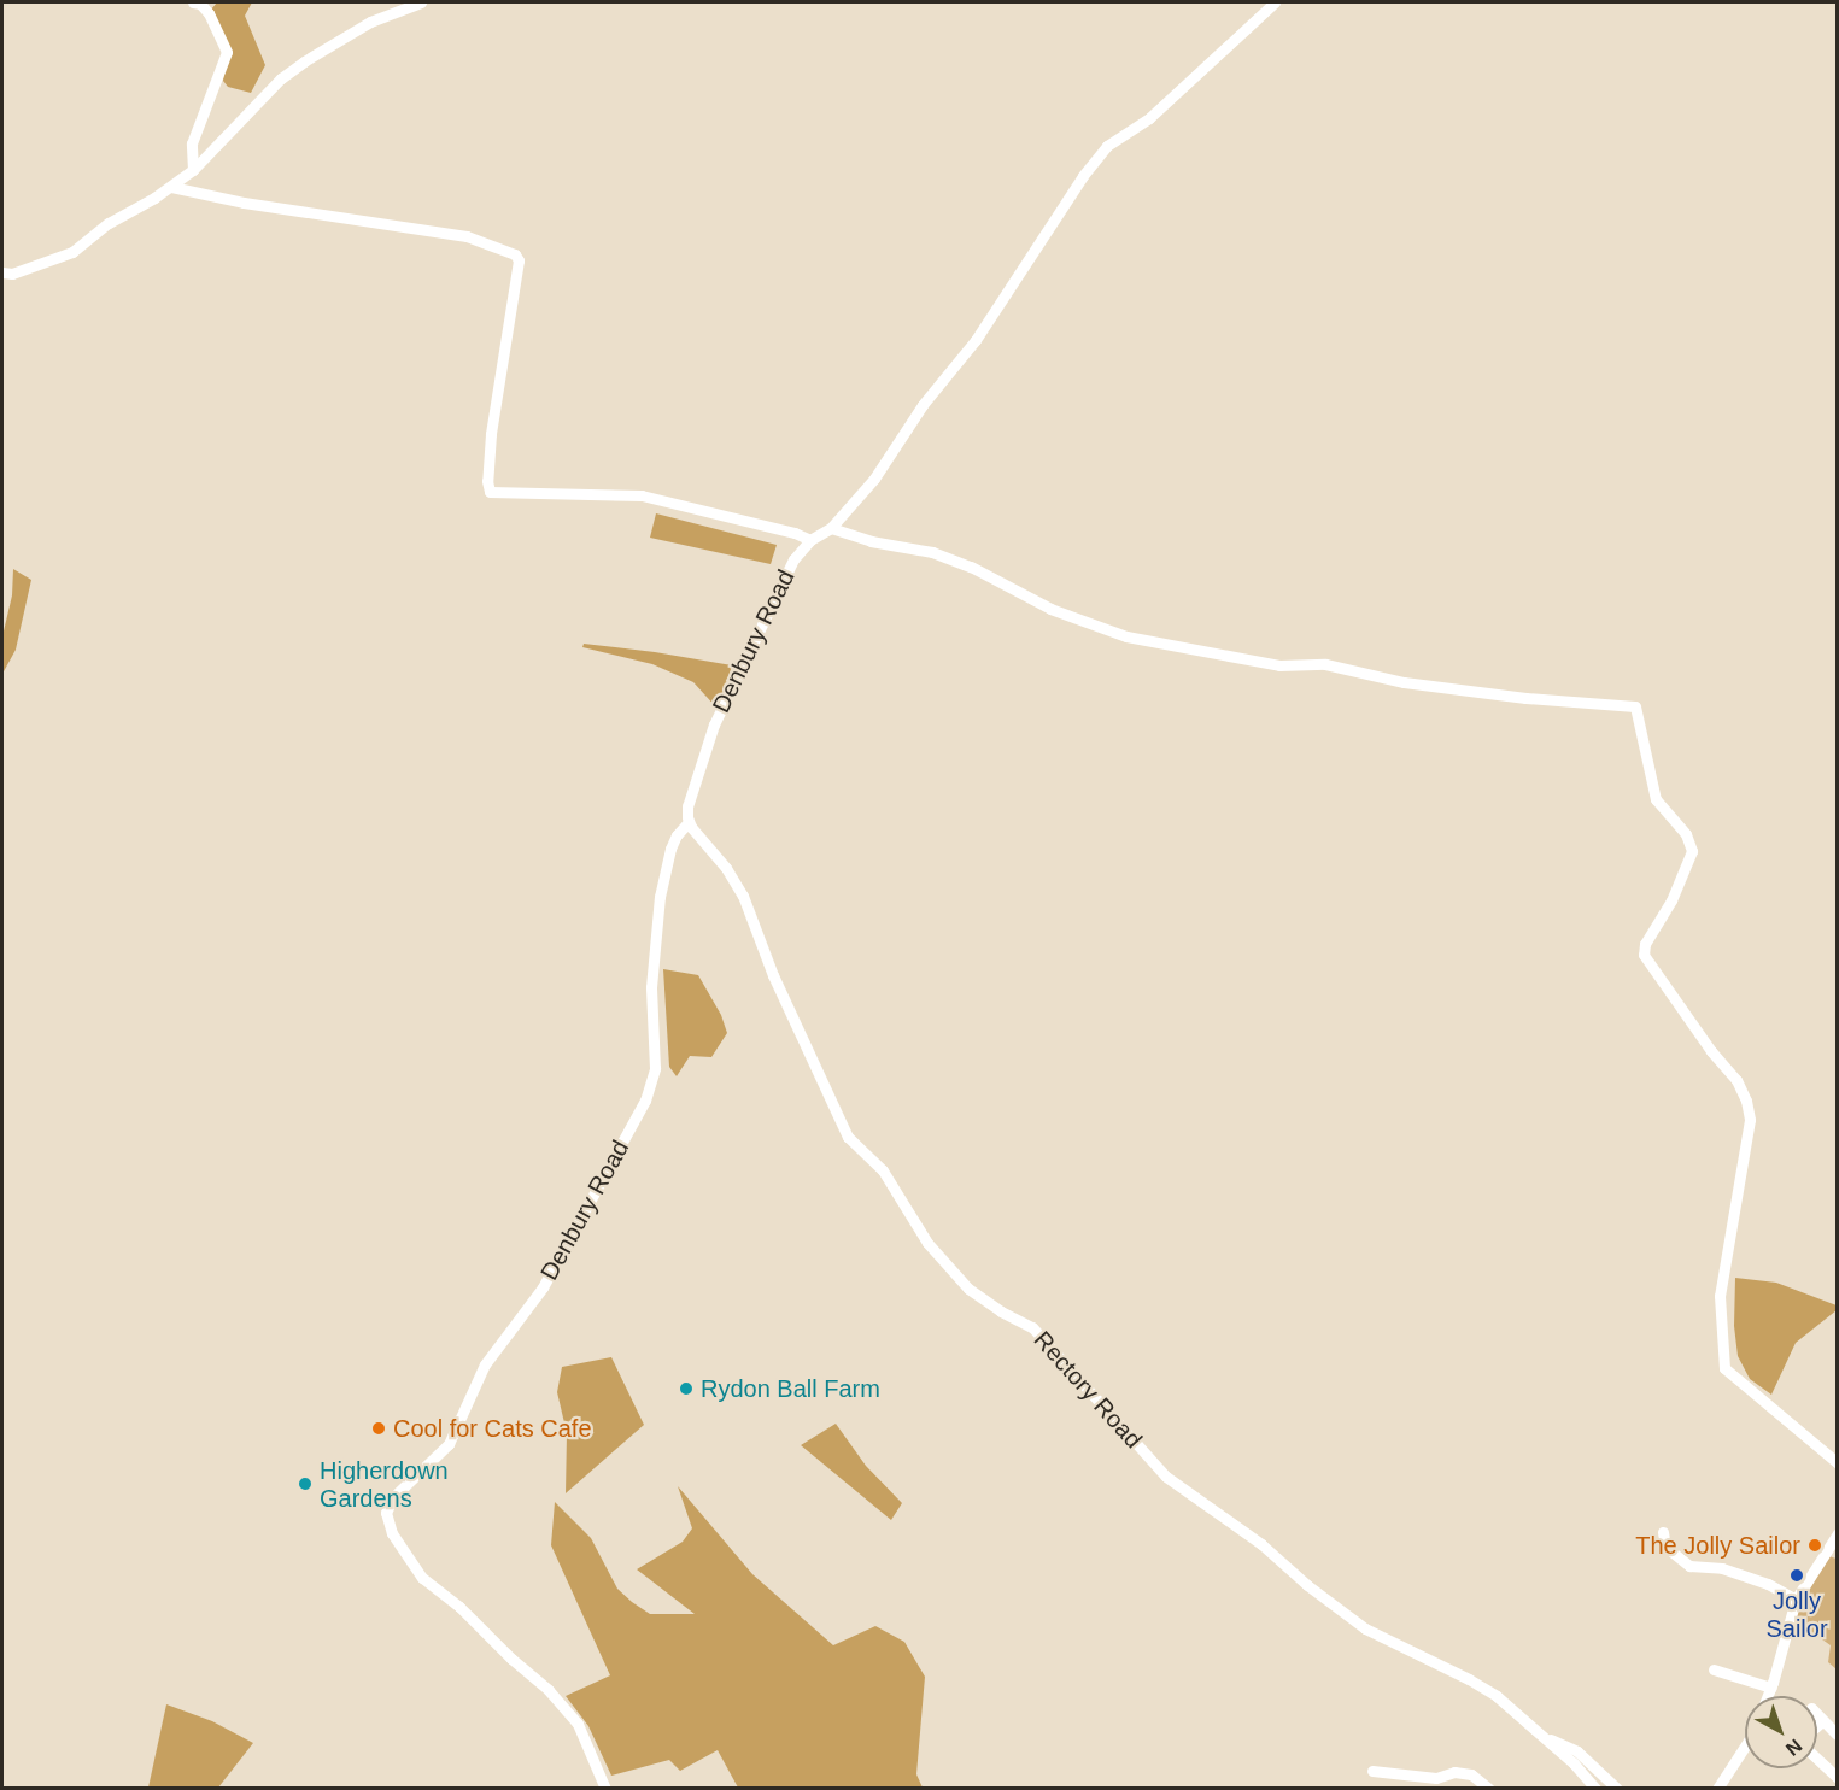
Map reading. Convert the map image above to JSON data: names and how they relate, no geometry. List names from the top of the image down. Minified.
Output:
{"streets":{"street":["Denbury Road","Rectory Road"]},"crossings":[["Denbury Road","Rectory Road"]],"places":["Rydon Ball Farm","Cool for Cats Cafe","Higherdown Gardens","The Jolly Sailor","Jolly Sailor"],"north":"bottom right"}
